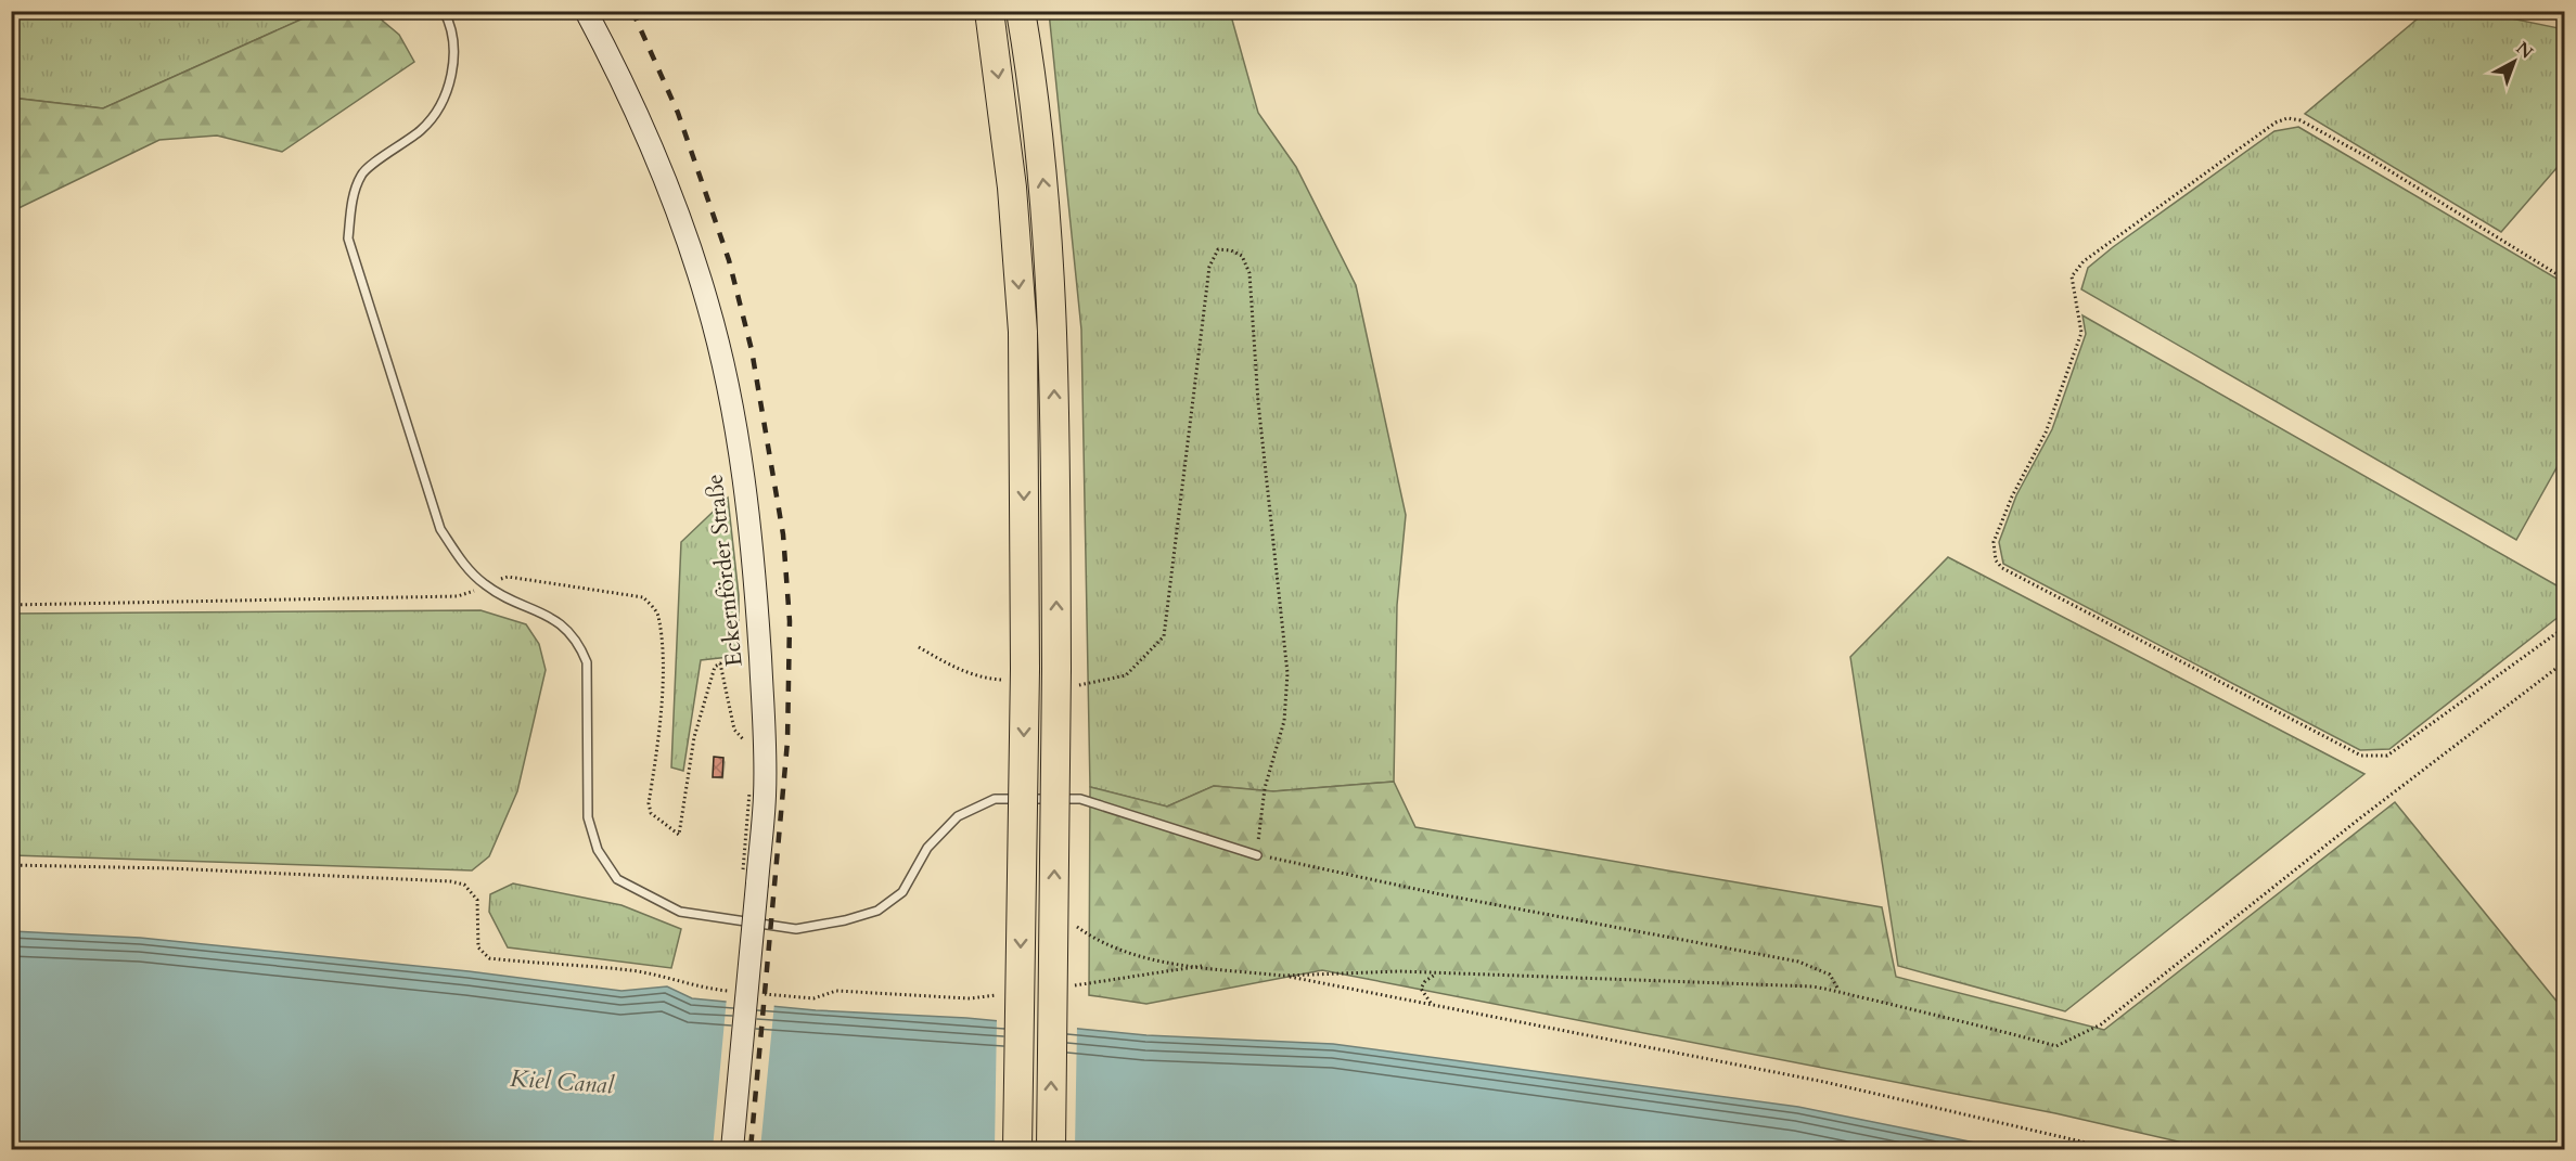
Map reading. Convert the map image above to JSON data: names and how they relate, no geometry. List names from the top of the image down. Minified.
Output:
{"streets":{"street":["Eckernförder Straße"]},"water":["Kiel Canal"],"north":"top right"}
